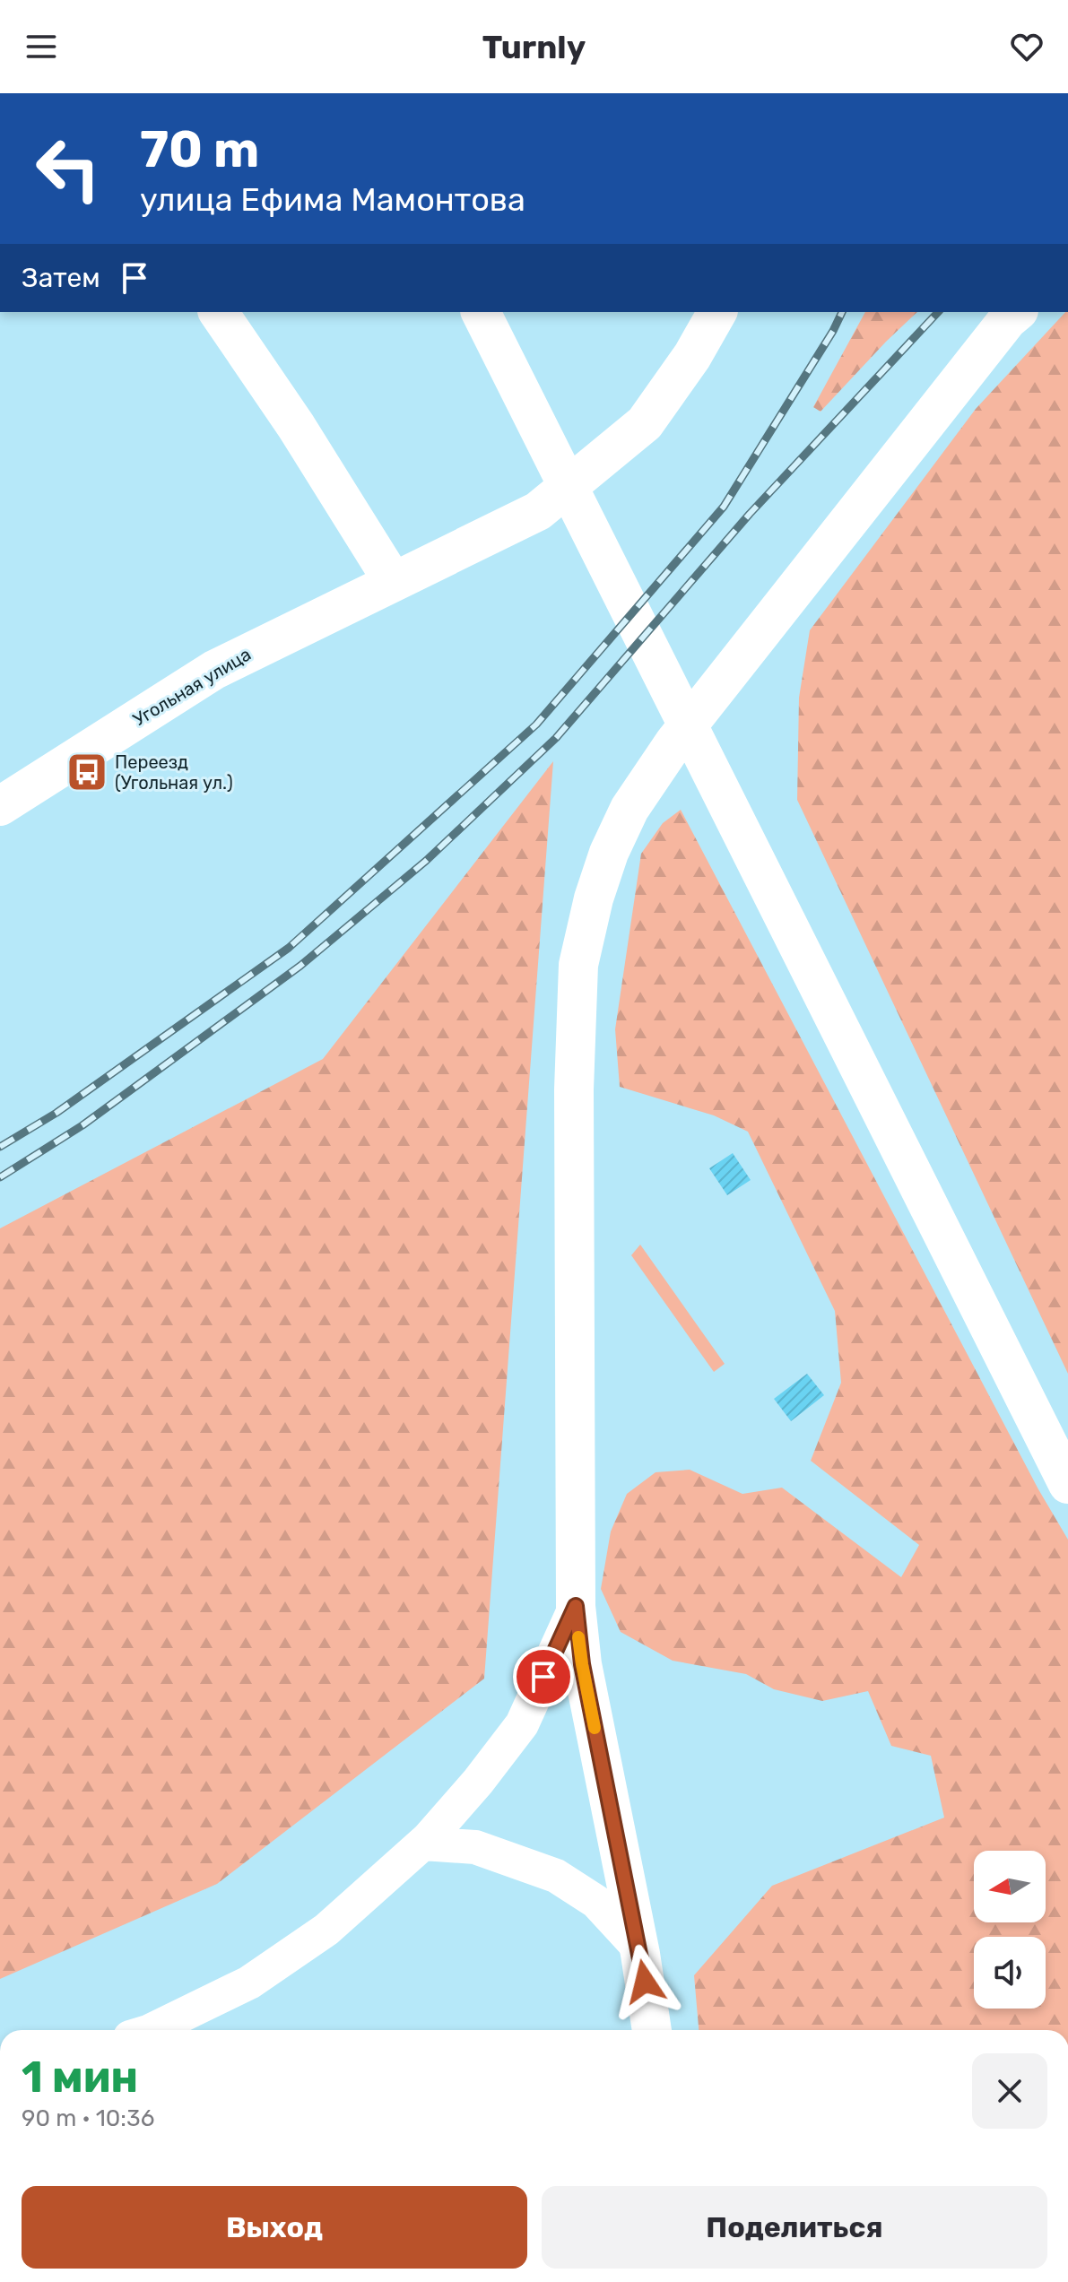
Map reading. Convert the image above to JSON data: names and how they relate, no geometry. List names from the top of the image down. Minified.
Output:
{"streets":{"main road":["Угольная улица"]},"places":{"bus stop":["Переезд (Угольная ул.)"]},"north":"left","page":{"header":"Turnly","turn":["70 m","улица Ефима Мамонтова"],"then":"Затем","heading":["1 мин","90 m · 10:36"],"buttons":["Выход","Поделиться"]}}
